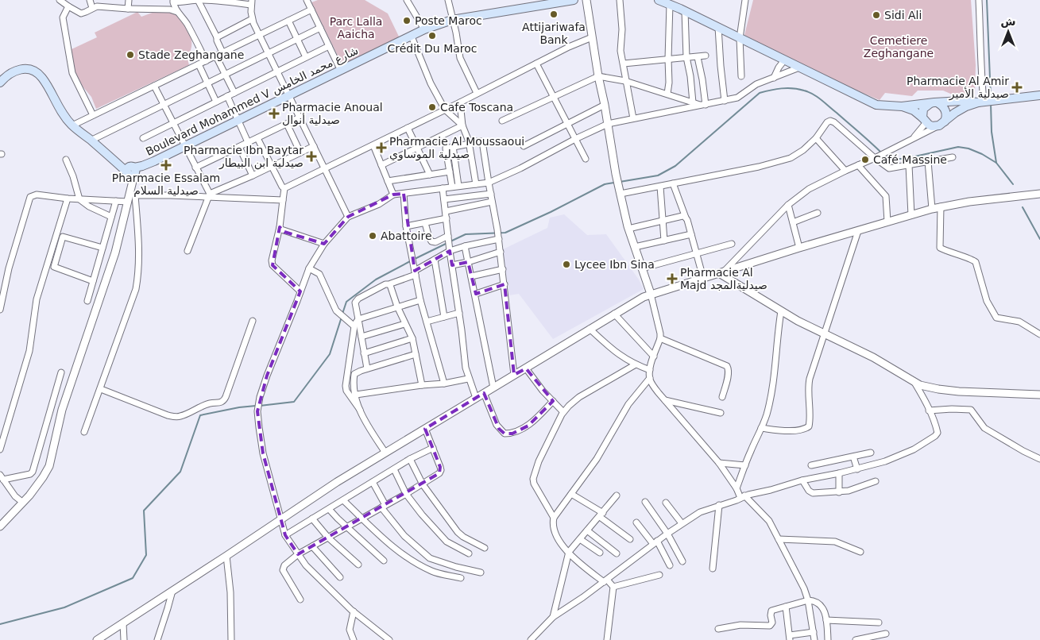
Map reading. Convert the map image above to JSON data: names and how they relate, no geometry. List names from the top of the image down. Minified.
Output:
{"streets":{"main road":["Boulevard Mohammed V شارع محمد الخامس"]},"parks":["Parc Lalla Aaicha","Cemetiere Zeghangane"],"places":{"other":["Attijariwafa Bank","Sidi Ali","Poste Maroc","Crédit Du Maroc","Stade Zeghangane","Cafe Toscana","Café Massine","Abattoire","Lycee Ibn Sina"],"health":["Pharmacie Al Amir صيدلية الأمير","Pharmacie Anoual صيدلية أنوال","Pharmacie Al Moussaoui صيدلية الموساوي","Pharmacie Ibn Baytar صيدلية ابن البيطار","Pharmacie Essalam صيدلية السلام","Pharmacie Al Majd صيدليةالمجد"]},"north":"top"}
